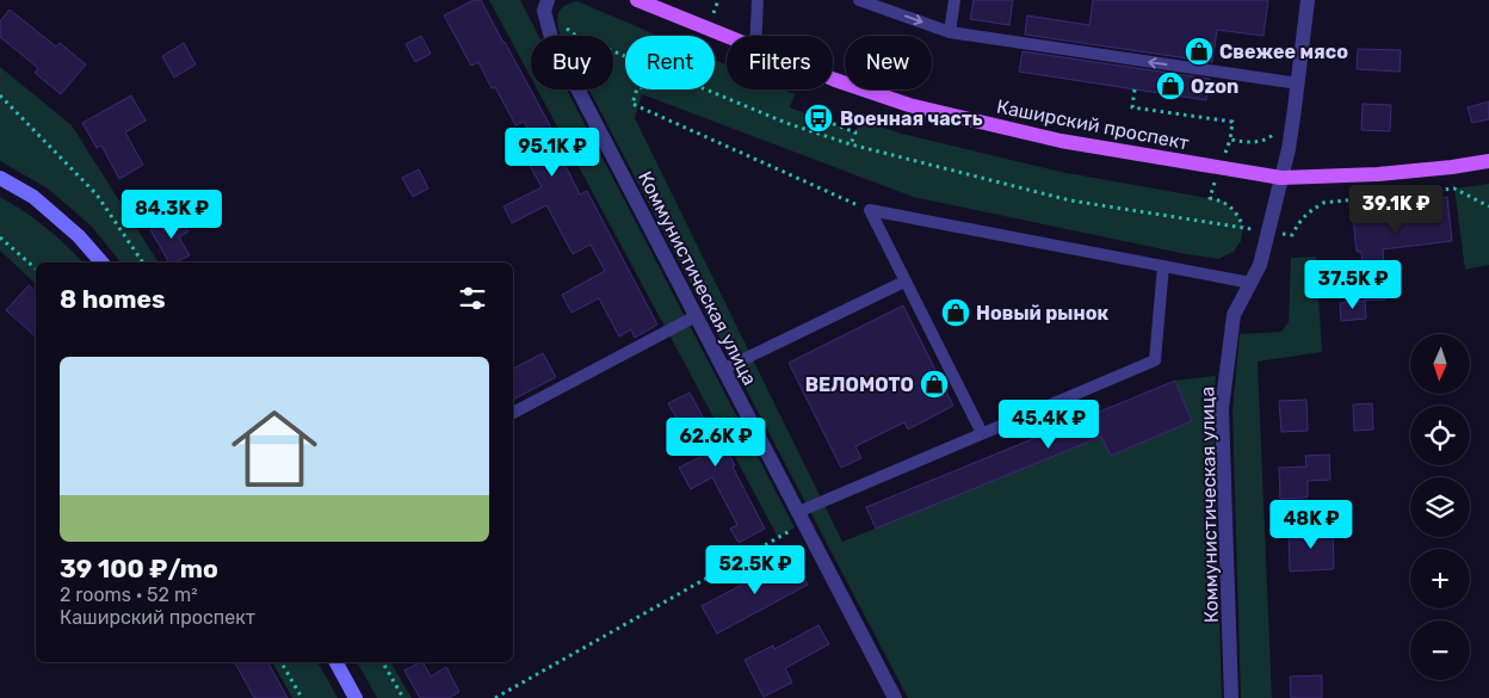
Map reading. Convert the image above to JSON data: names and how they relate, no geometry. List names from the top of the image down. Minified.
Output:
{"streets":{"main road":["Каширский проспект"],"street":["Коммунистическая улица"]},"crossings":[["Каширский проспект","Коммунистическая улица"]],"places":{"shop":["Свежее мясо","Ozon","Новый рынок","ВЕЛОМОТО"],"bus stop":["Военная часть"]},"north":"bottom","page":{"chip":["Buy","Rent","Filters","New"],"price":["95.1K ₽","39.1K ₽","84.3K ₽","37.5K ₽","45.4K ₽","62.6K ₽","48K ₽","52.5K ₽"],"heading":"8 homes","map_buttons":["+","−"],"list":[{"name":"39 100 ₽/mo","note":"2 rooms · 52 m² · Каширский проспект"}]}}
